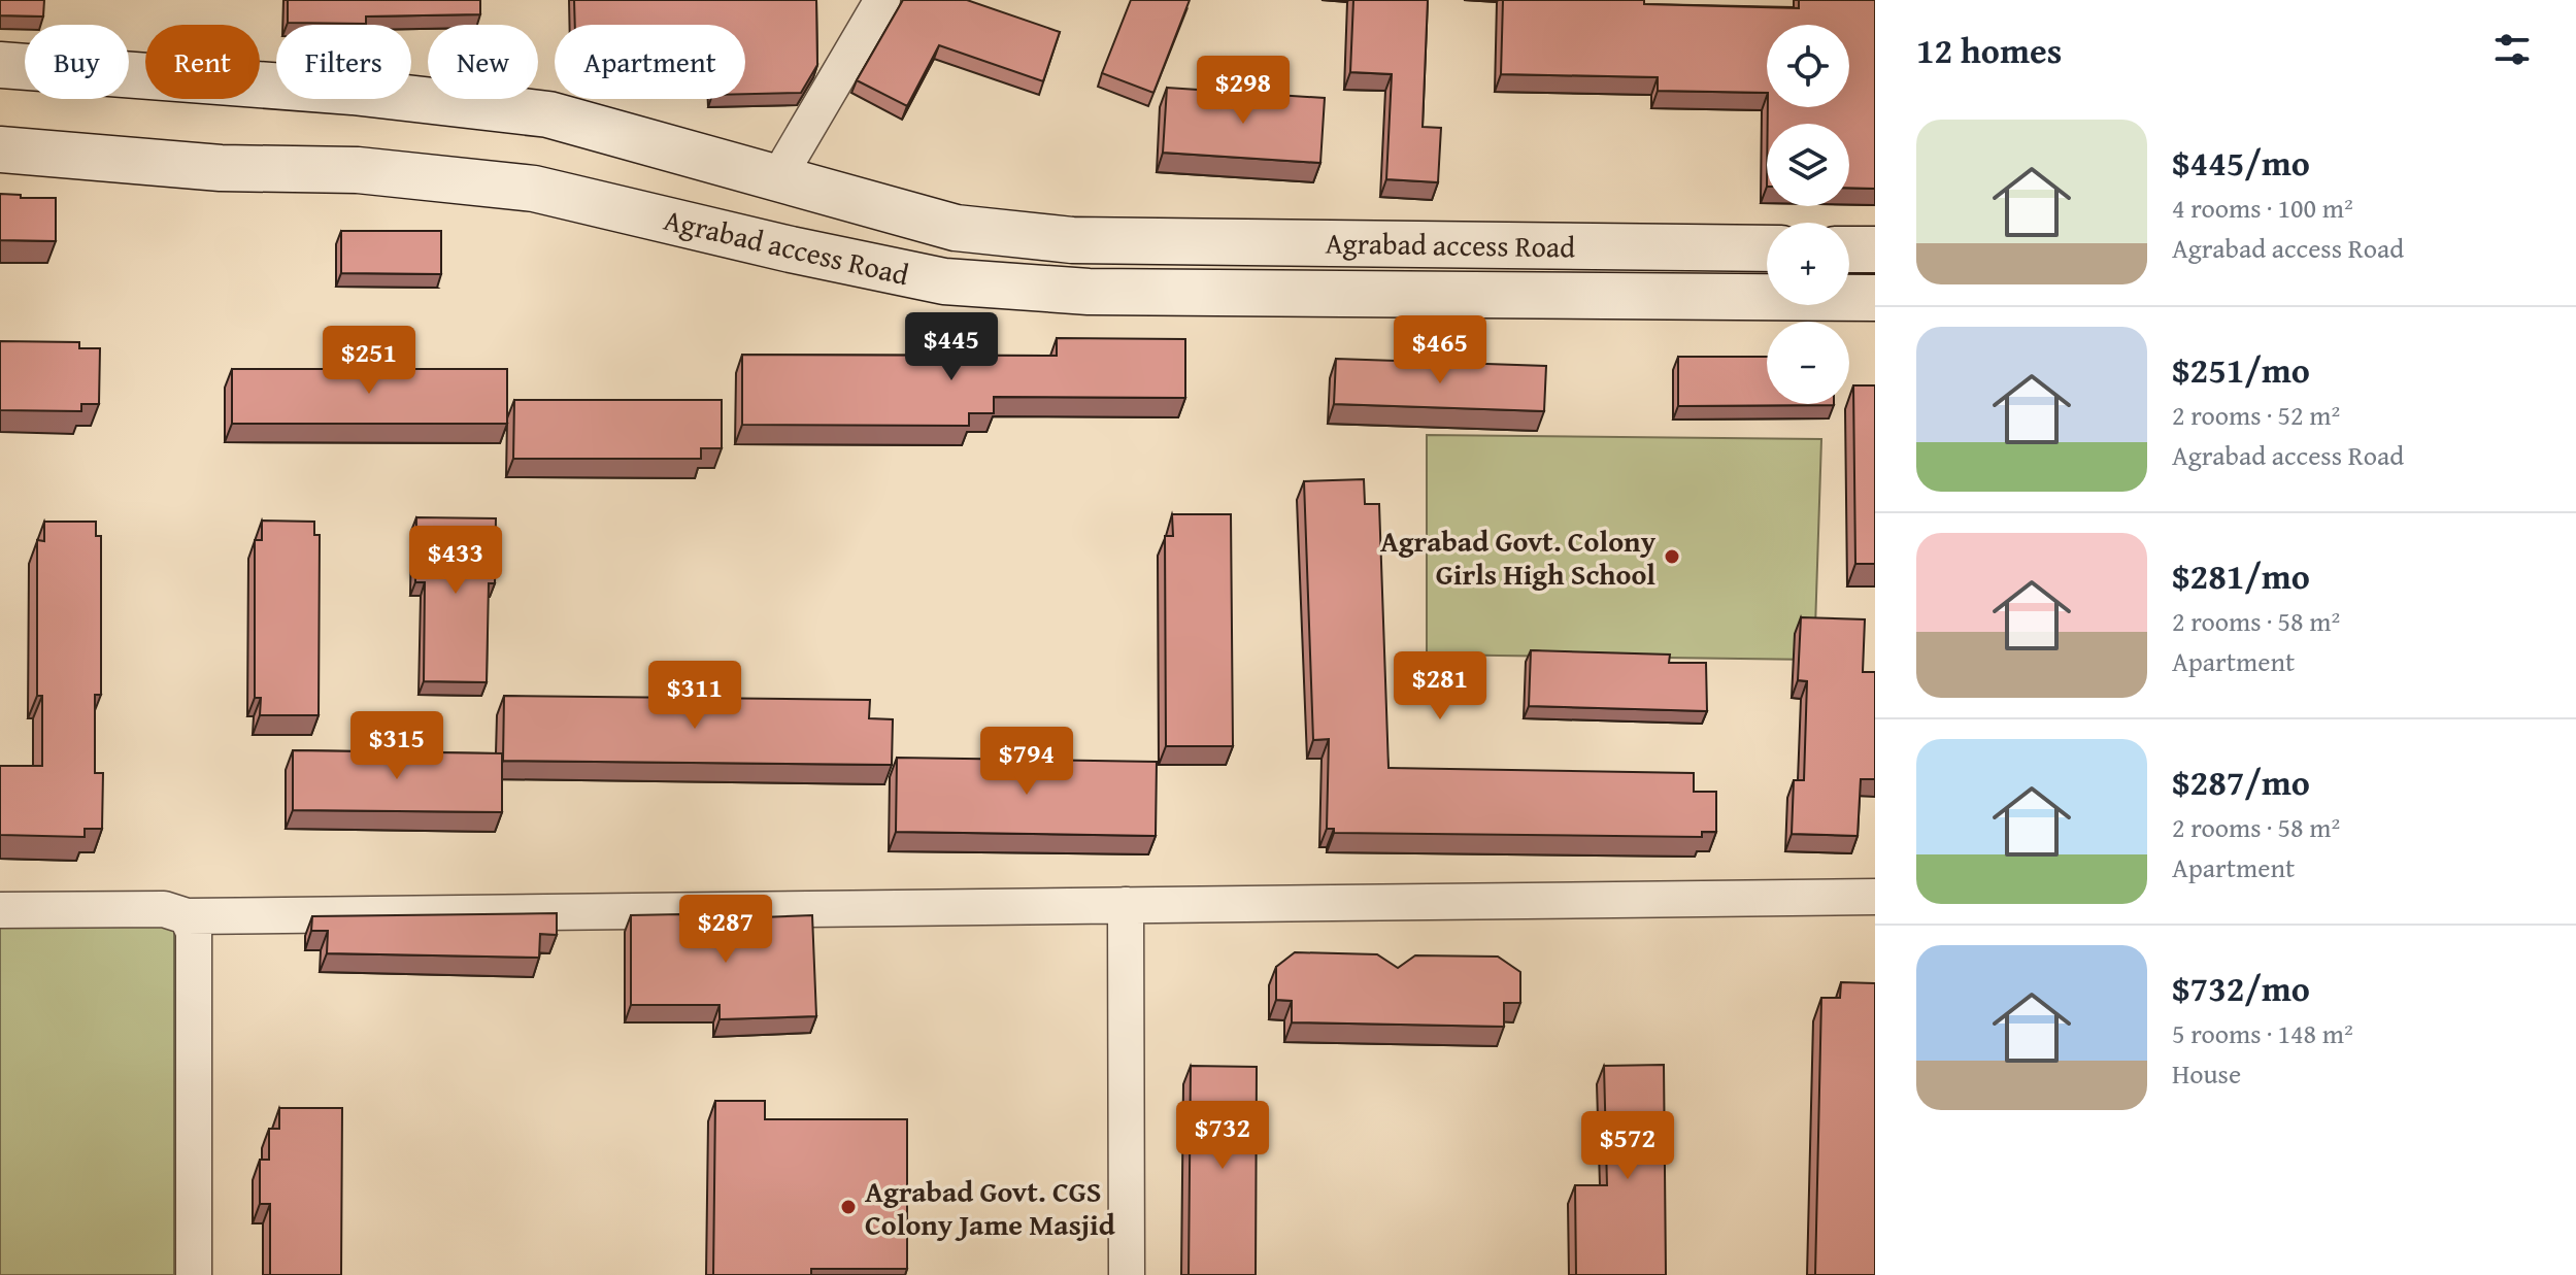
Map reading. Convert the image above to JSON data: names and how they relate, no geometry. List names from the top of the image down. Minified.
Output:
{"streets":{"main road":["Agrabad access Road"]},"places":["Agrabad Govt. Colony Girls High School","Agrabad Govt. CGS Colony Jame Masjid"],"page":{"heading":"12 homes","map_buttons":["+","−"],"chip":["Buy","Rent","Filters","New","Apartment"],"price":["$298","$445","$465","$251","$433","$281","$311","$315","$794","$287","$732","$572"],"list":[{"name":"$445/mo","note":"4 rooms · 100 m² · Agrabad access Road"},{"name":"$251/mo","note":"2 rooms · 52 m² · Agrabad access Road"},{"name":"$281/mo","note":"2 rooms · 58 m² · Apartment"},{"name":"$287/mo","note":"2 rooms · 58 m² · Apartment"},{"name":"$732/mo","note":"5 rooms · 148 m² · House"}]}}
